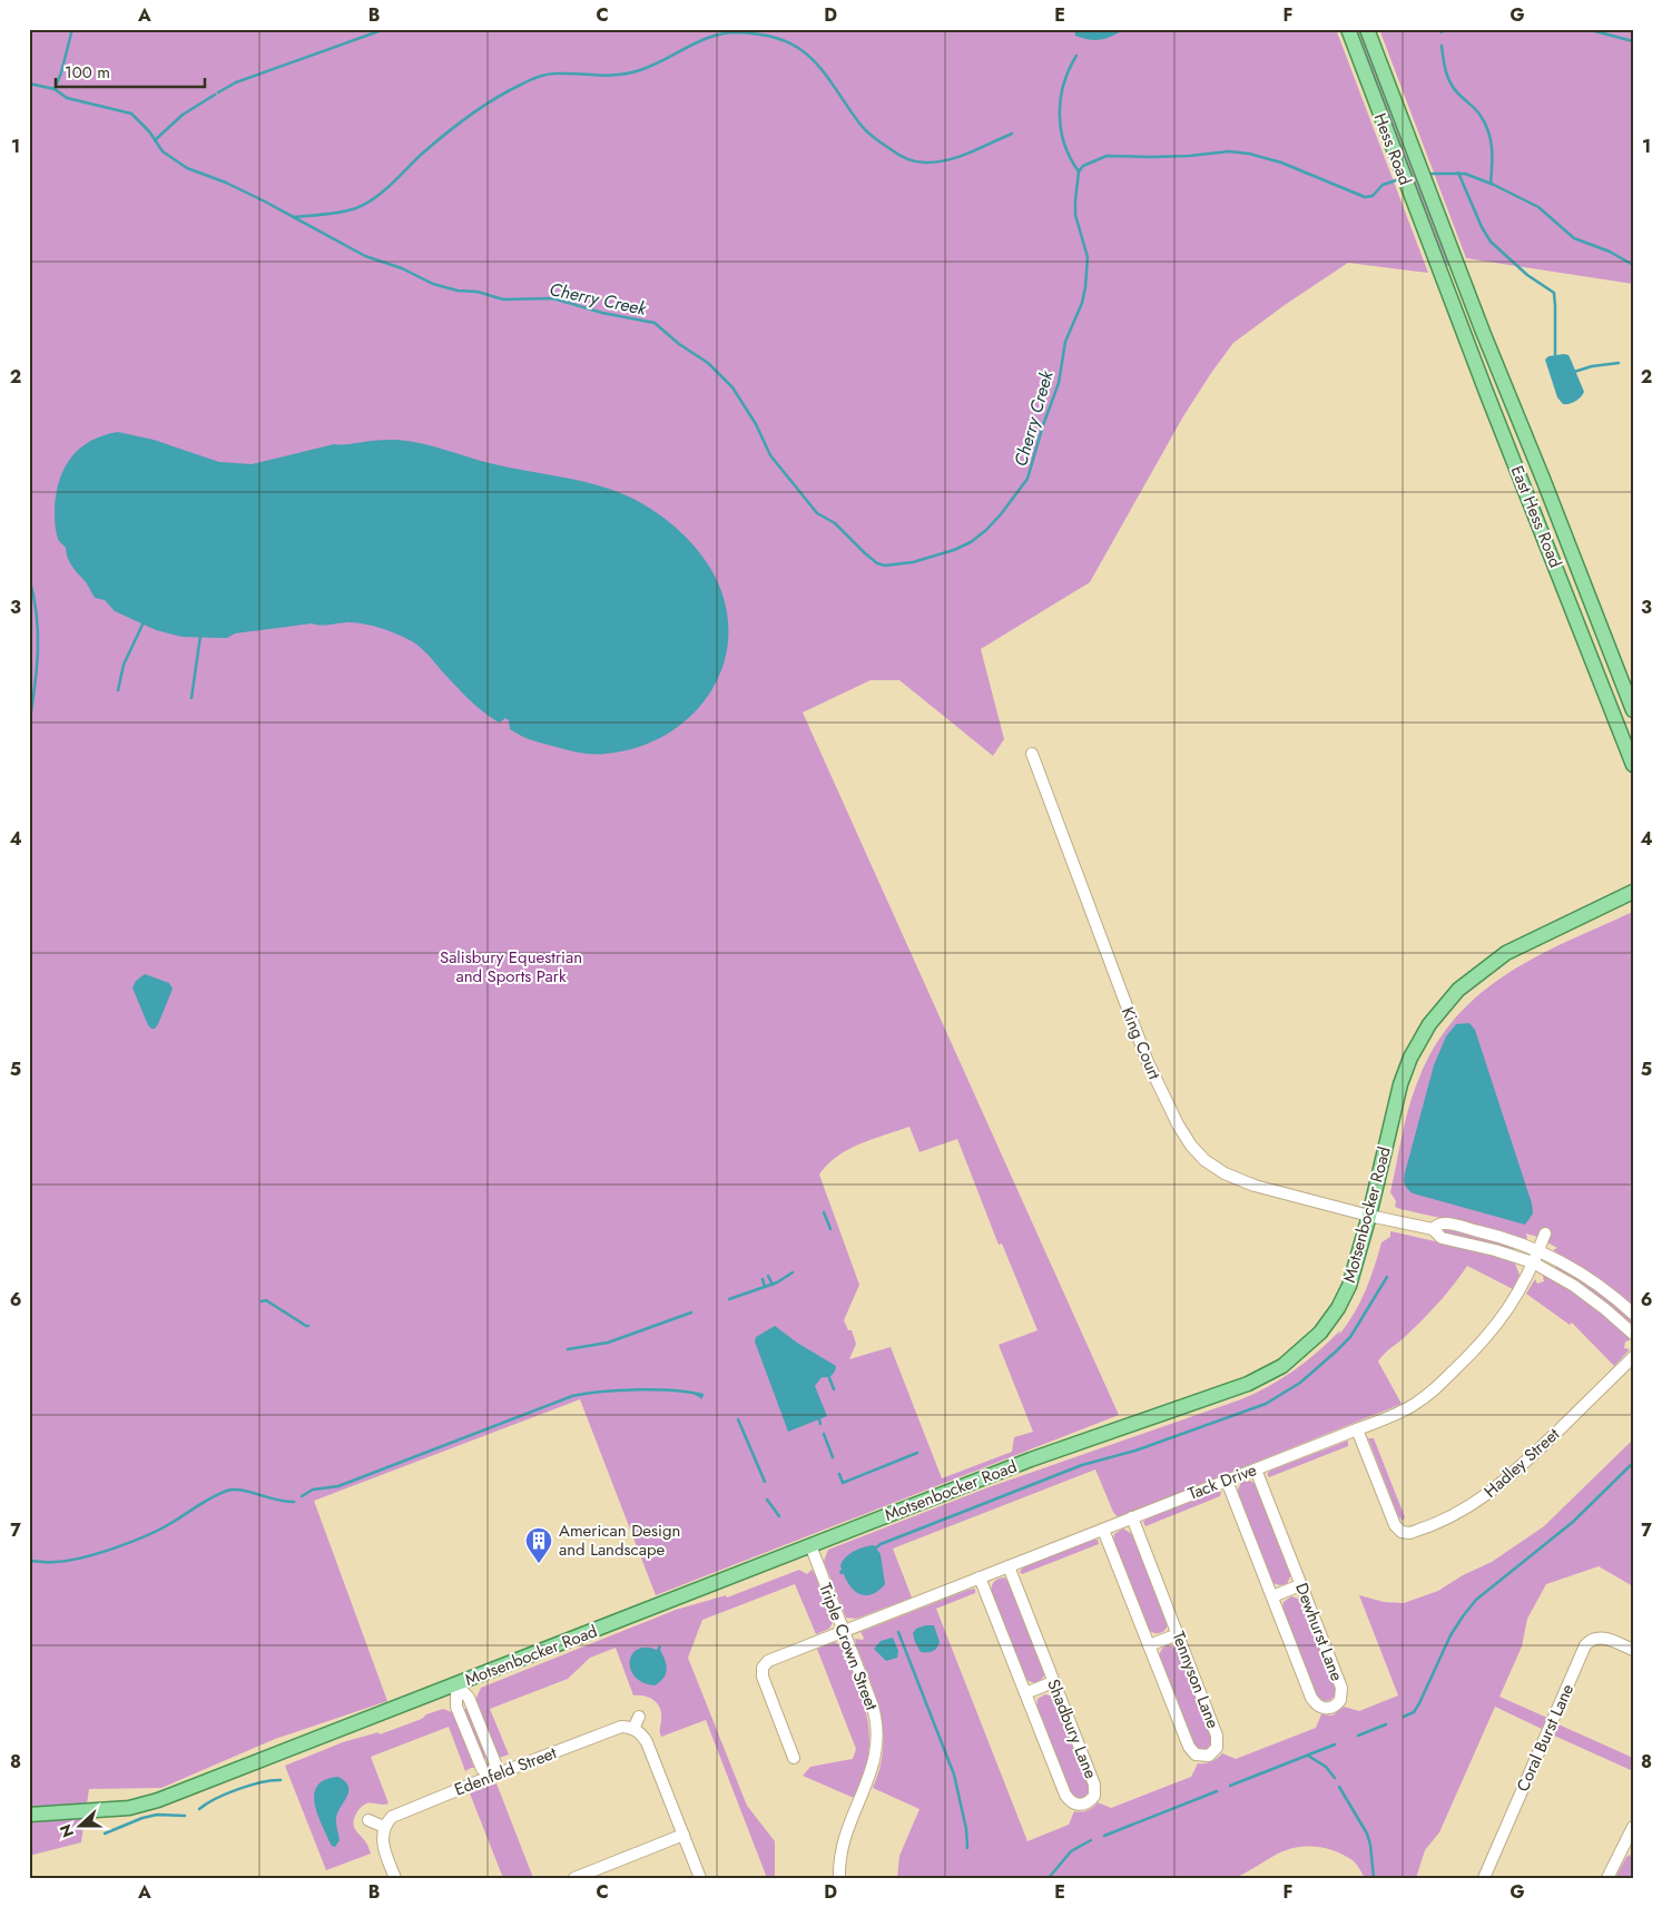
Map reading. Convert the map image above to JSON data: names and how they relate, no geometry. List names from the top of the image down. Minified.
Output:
{"streets":{"main road":["Hess Road","East Hess Road","Motsenbocker Road"],"street":["King Court","Hadley Street","Tack Drive","Dewhurst Lane","Triple Crown Street","Tennyson Lane","Shadbury Lane","Coral Burst Lane","Edenfeld Street"]},"crossings":[["Hess Road","East Hess Road"],["King Court","Motsenbocker Road"],["Motsenbocker Road","Triple Crown Street"],["Hadley Street","Tack Drive"],["Tack Drive","Dewhurst Lane"],["Tack Drive","Triple Crown Street"],["Tack Drive","Tennyson Lane"],["Tack Drive","Shadbury Lane"]],"water":["Cherry Creek"],"parks":["Salisbury Equestrian and Sports Park"],"places":{"building":["American Design and Landscape"]},"scale_bar":"100 m","north":"left","grid":{"columns":["A","B","C","D","E","F","G"],"rows":["1","2","3","4","5","6","7","8"]}}
